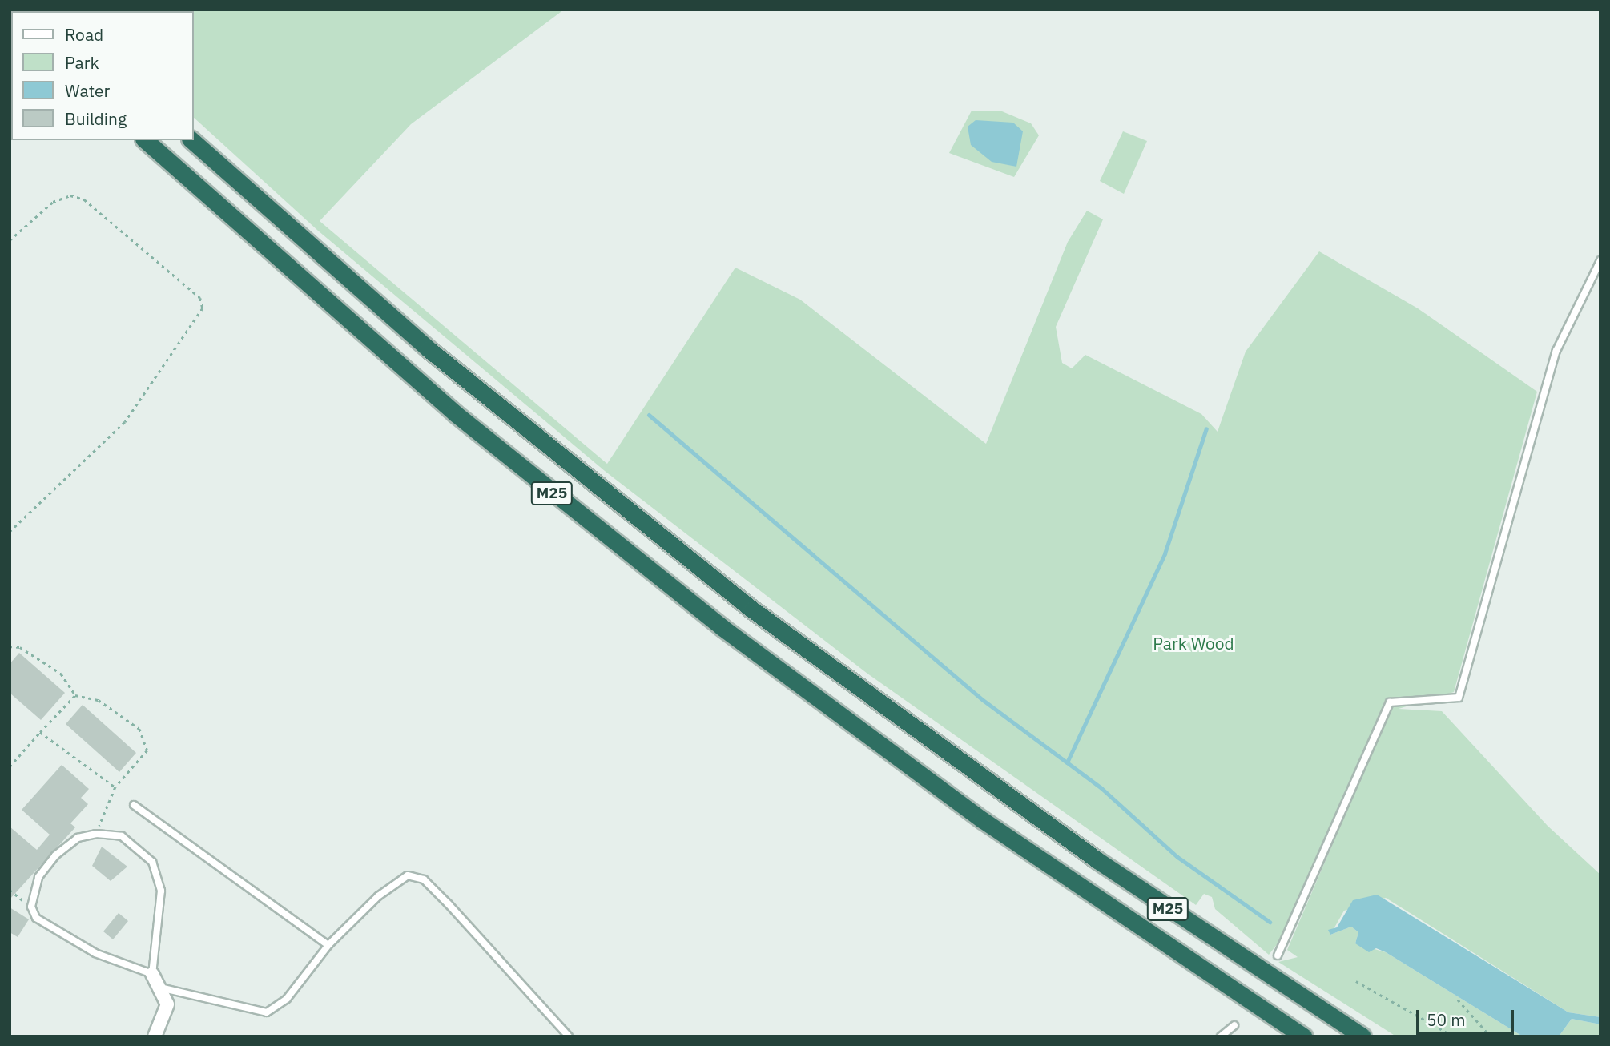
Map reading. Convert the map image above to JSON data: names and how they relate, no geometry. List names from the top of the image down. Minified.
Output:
{"streets":{"highway":["M25"]},"parks":["Park Wood"],"legend":["Road","Park","Water","Building"],"scale_bar":"50 m"}
